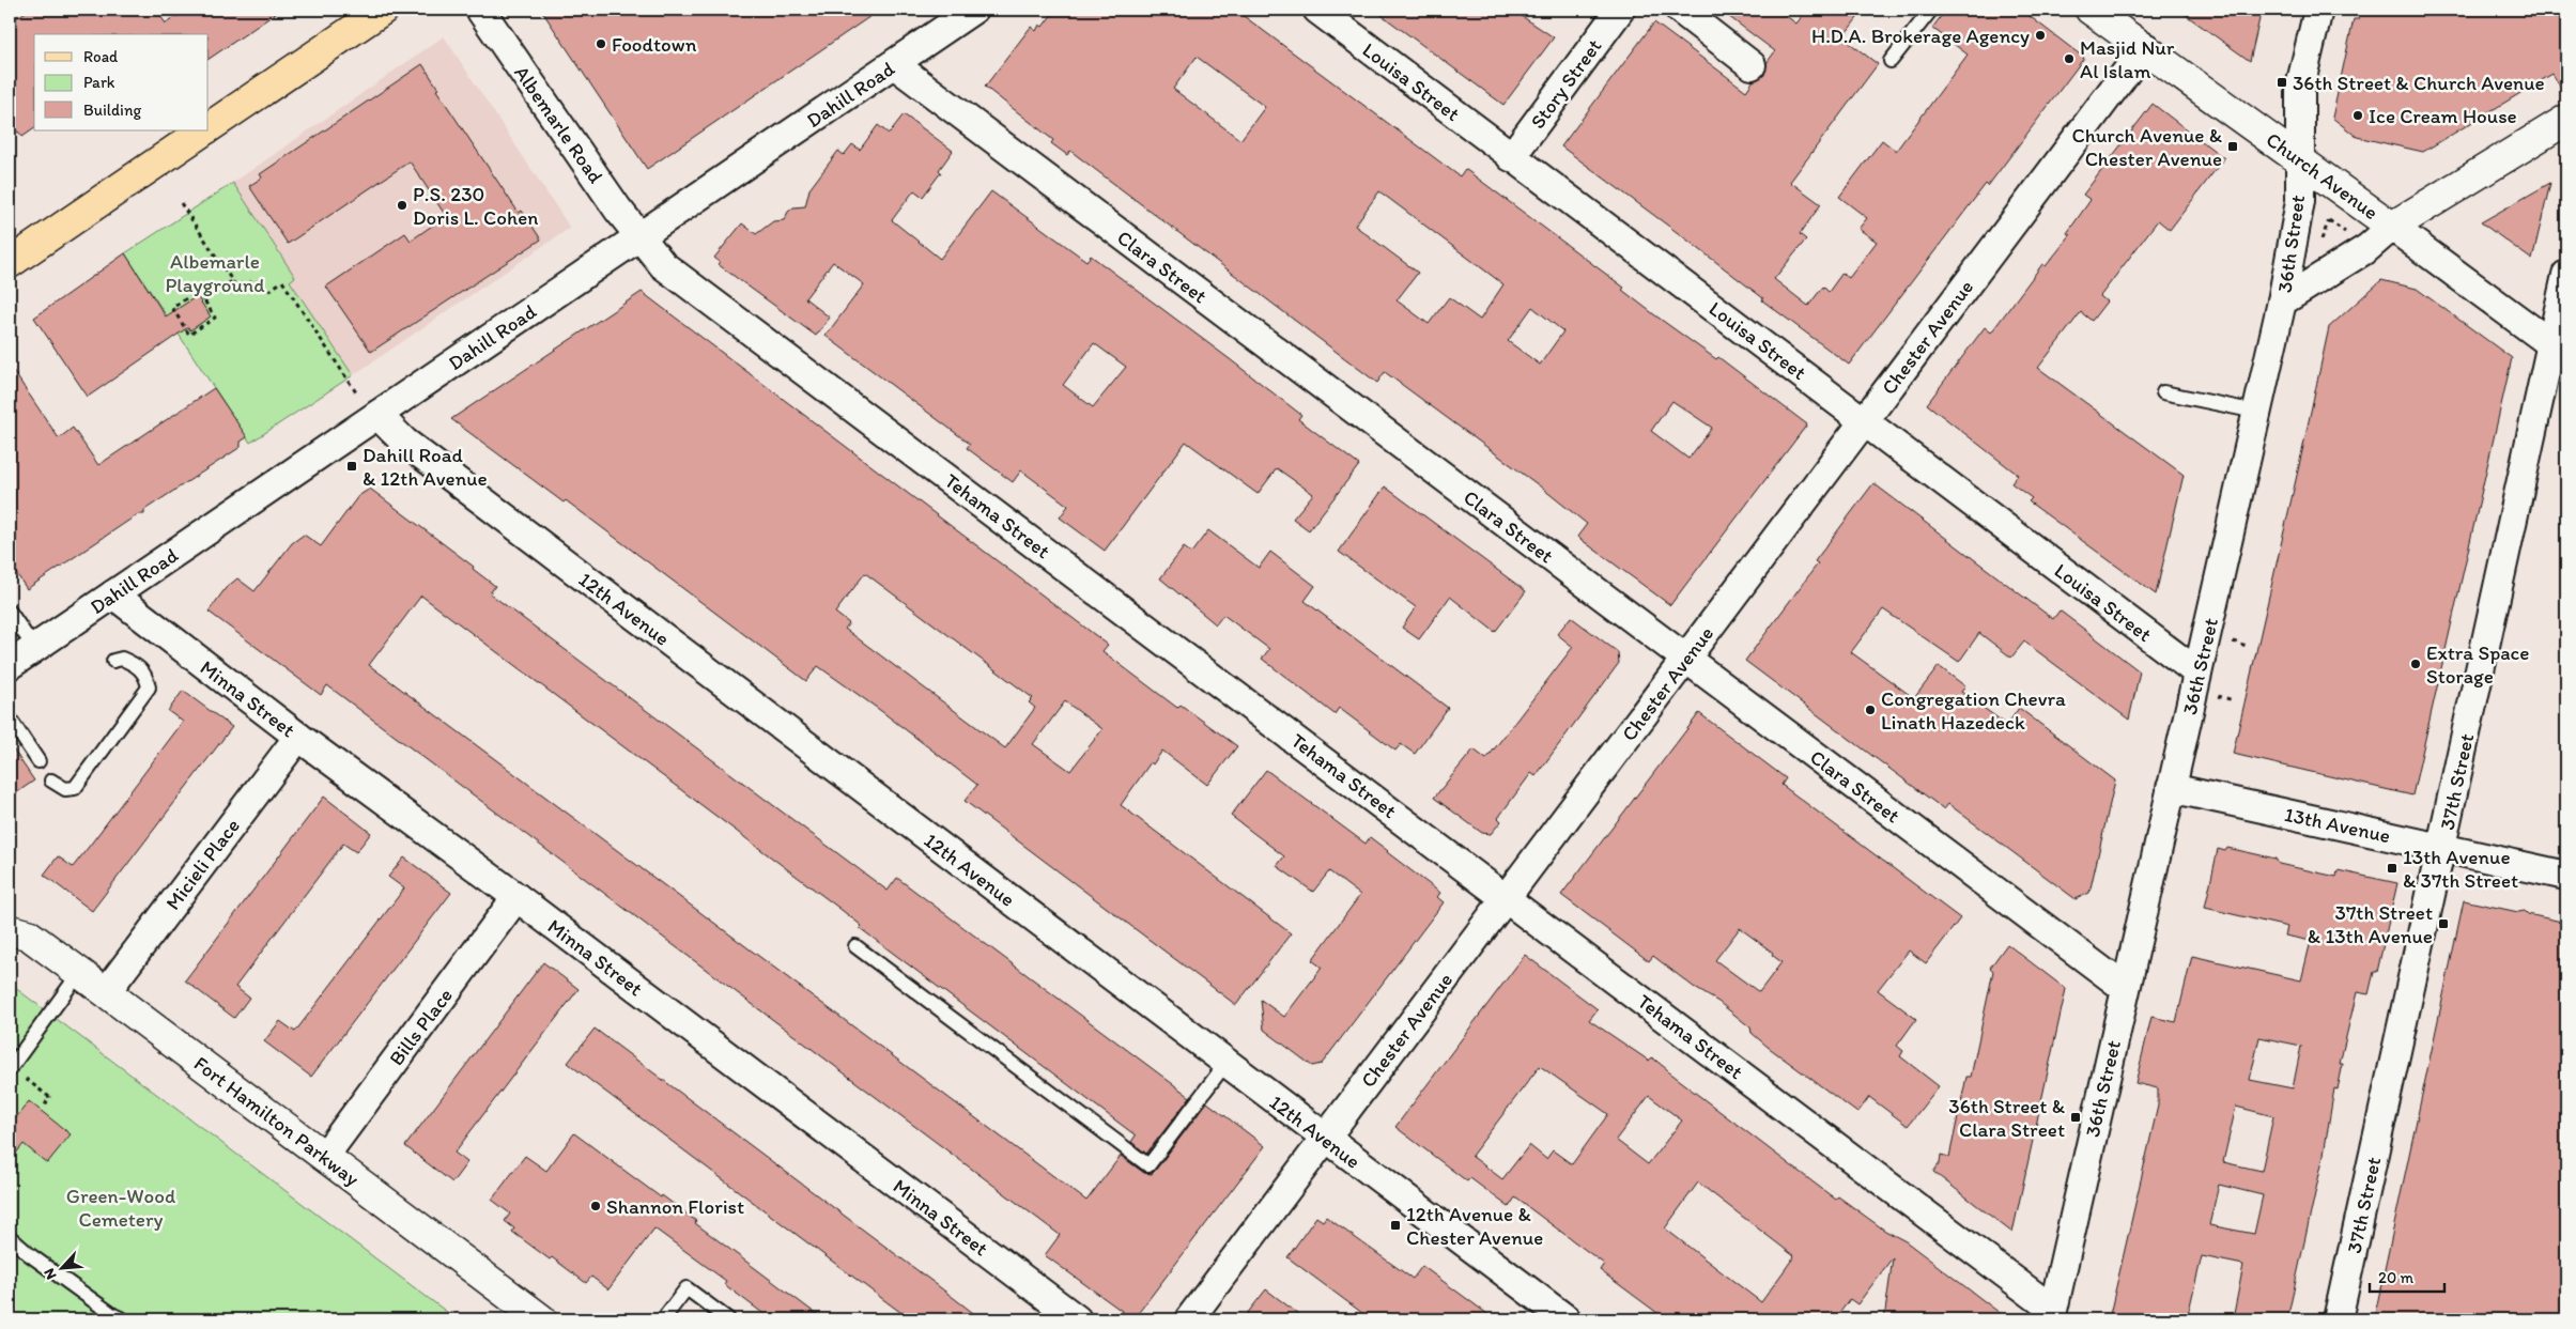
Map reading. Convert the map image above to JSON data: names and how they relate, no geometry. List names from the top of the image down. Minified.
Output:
{"streets":{"main road":["Church Avenue","Fort Hamilton Parkway"],"street":["Louisa Street","Story Street","Dahill Road","Albemarle Road","36th Street","Clara Street","Chester Avenue","Tehama Street","12th Avenue","Minna Street","37th Street","13th Avenue","Micieli Place","Bills Place"]},"crossings":[["Louisa Street","Story Street"],["Louisa Street","36th Street"],["Louisa Street","Chester Avenue"],["Dahill Road","Albemarle Road"],["Dahill Road","Clara Street"],["Dahill Road","Tehama Street"],["Dahill Road","12th Avenue"],["Dahill Road","Minna Street"],["Albemarle Road","Tehama Street"],["Church Avenue","36th Street"],["Church Avenue","Chester Avenue"],["Church Avenue","37th Street"],["36th Street","Clara Street"],["36th Street","Tehama Street"],["36th Street","13th Avenue"],["Clara Street","Chester Avenue"],["Chester Avenue","Tehama Street"],["Chester Avenue","12th Avenue"],["Minna Street","Micieli Place"],["Minna Street","Bills Place"],["37th Street","13th Avenue"],["Micieli Place","Fort Hamilton Parkway"],["Bills Place","Fort Hamilton Parkway"]],"parks":["Albemarle Playground","Green-Wood Cemetery"],"places":{"other":["H.D.A. Brokerage Agency","Foodtown","Masjid Nur Al Islam","Ice Cream House","P.S. 230 Doris L. Cohen","Extra Space Storage","Congregation Chevra Linath Hazedeck","Shannon Florist"],"transit":["36th Street & Church Avenue","Church Avenue & Chester Avenue","Dahill Road & 12th Avenue","13th Avenue & 37th Street","37th Street & 13th Avenue","36th Street & Clara Street","12th Avenue & Chester Avenue"]},"legend":["Road","Park","Building"],"scale_bar":"20 m","north":"bottom left"}
